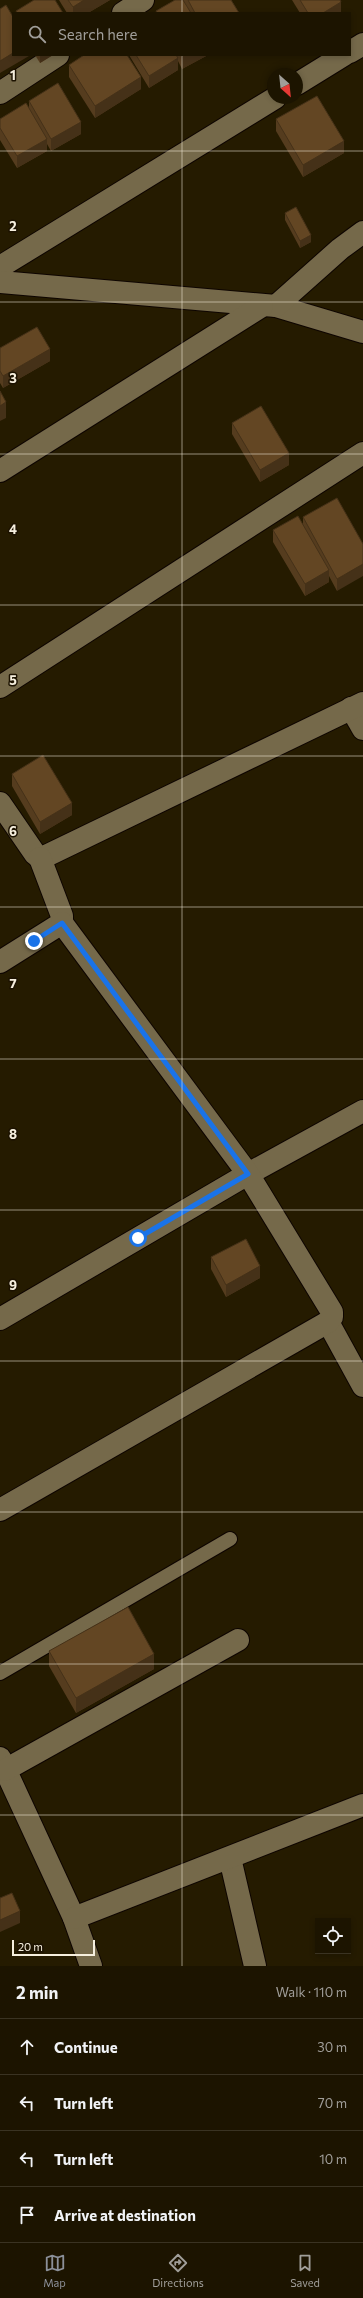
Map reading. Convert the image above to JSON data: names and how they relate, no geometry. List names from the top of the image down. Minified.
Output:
{"scale_bar":"20 m","north":"bottom right","page":{"search":"Search here","scale":"20 m","heading":["2 min","Walk · 110 m"],"list":[["Continue","30 m"],["Turn left","70 m"],["Turn left","10 m"],"Arrive at destination"],"nav":["Map","Directions","Saved"]},"grid":{"rows":["1","2","3","4","5","6","7","8","9"]}}
